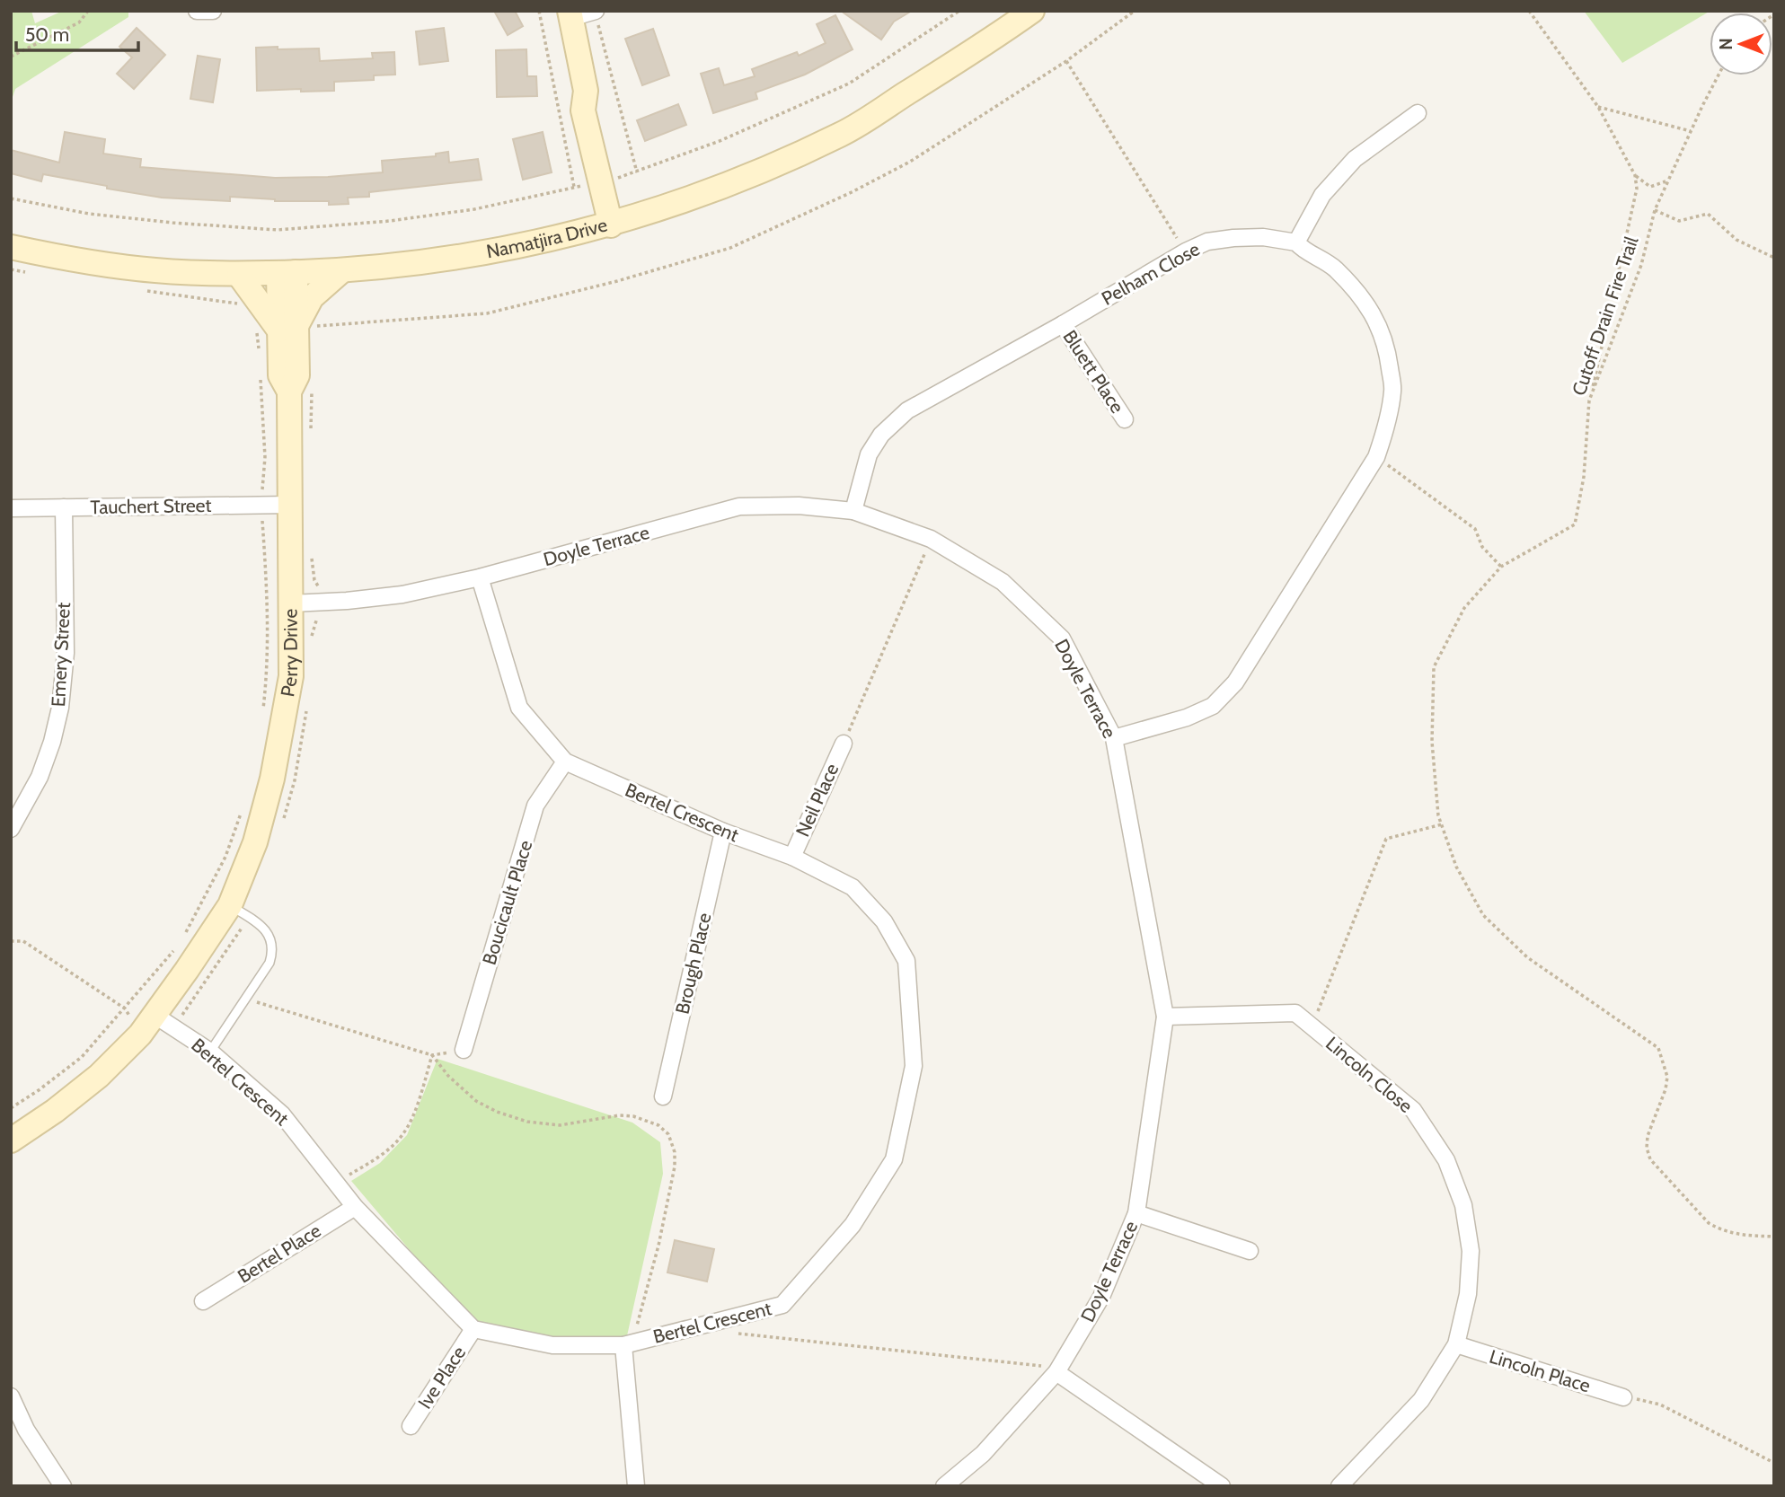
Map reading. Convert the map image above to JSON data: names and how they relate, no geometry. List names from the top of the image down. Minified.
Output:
{"streets":{"street":["Namatjira Drive","Pelham Close","Bluett Place","Tauchert Street","Doyle Terrace","Perry Drive","Emery Street","Neil Place","Bertel Crescent","Boucicault Place","Brough Place","Lincoln Close","Bertel Place","Lincoln Place","Ive Place"],"path":["Cutoff Drain Fire Trail"]},"crossings":[["Namatjira Drive","Perry Drive"],["Pelham Close","Bluett Place"],["Pelham Close","Doyle Terrace"],["Tauchert Street","Perry Drive"],["Tauchert Street","Emery Street"],["Doyle Terrace","Perry Drive"],["Doyle Terrace","Bertel Crescent"],["Doyle Terrace","Lincoln Close"],["Perry Drive","Bertel Crescent"],["Neil Place","Bertel Crescent"],["Bertel Crescent","Boucicault Place"],["Bertel Crescent","Brough Place"],["Bertel Crescent","Bertel Place"],["Bertel Crescent","Ive Place"],["Lincoln Close","Lincoln Place"]],"scale_bar":"50 m","north":"left"}
